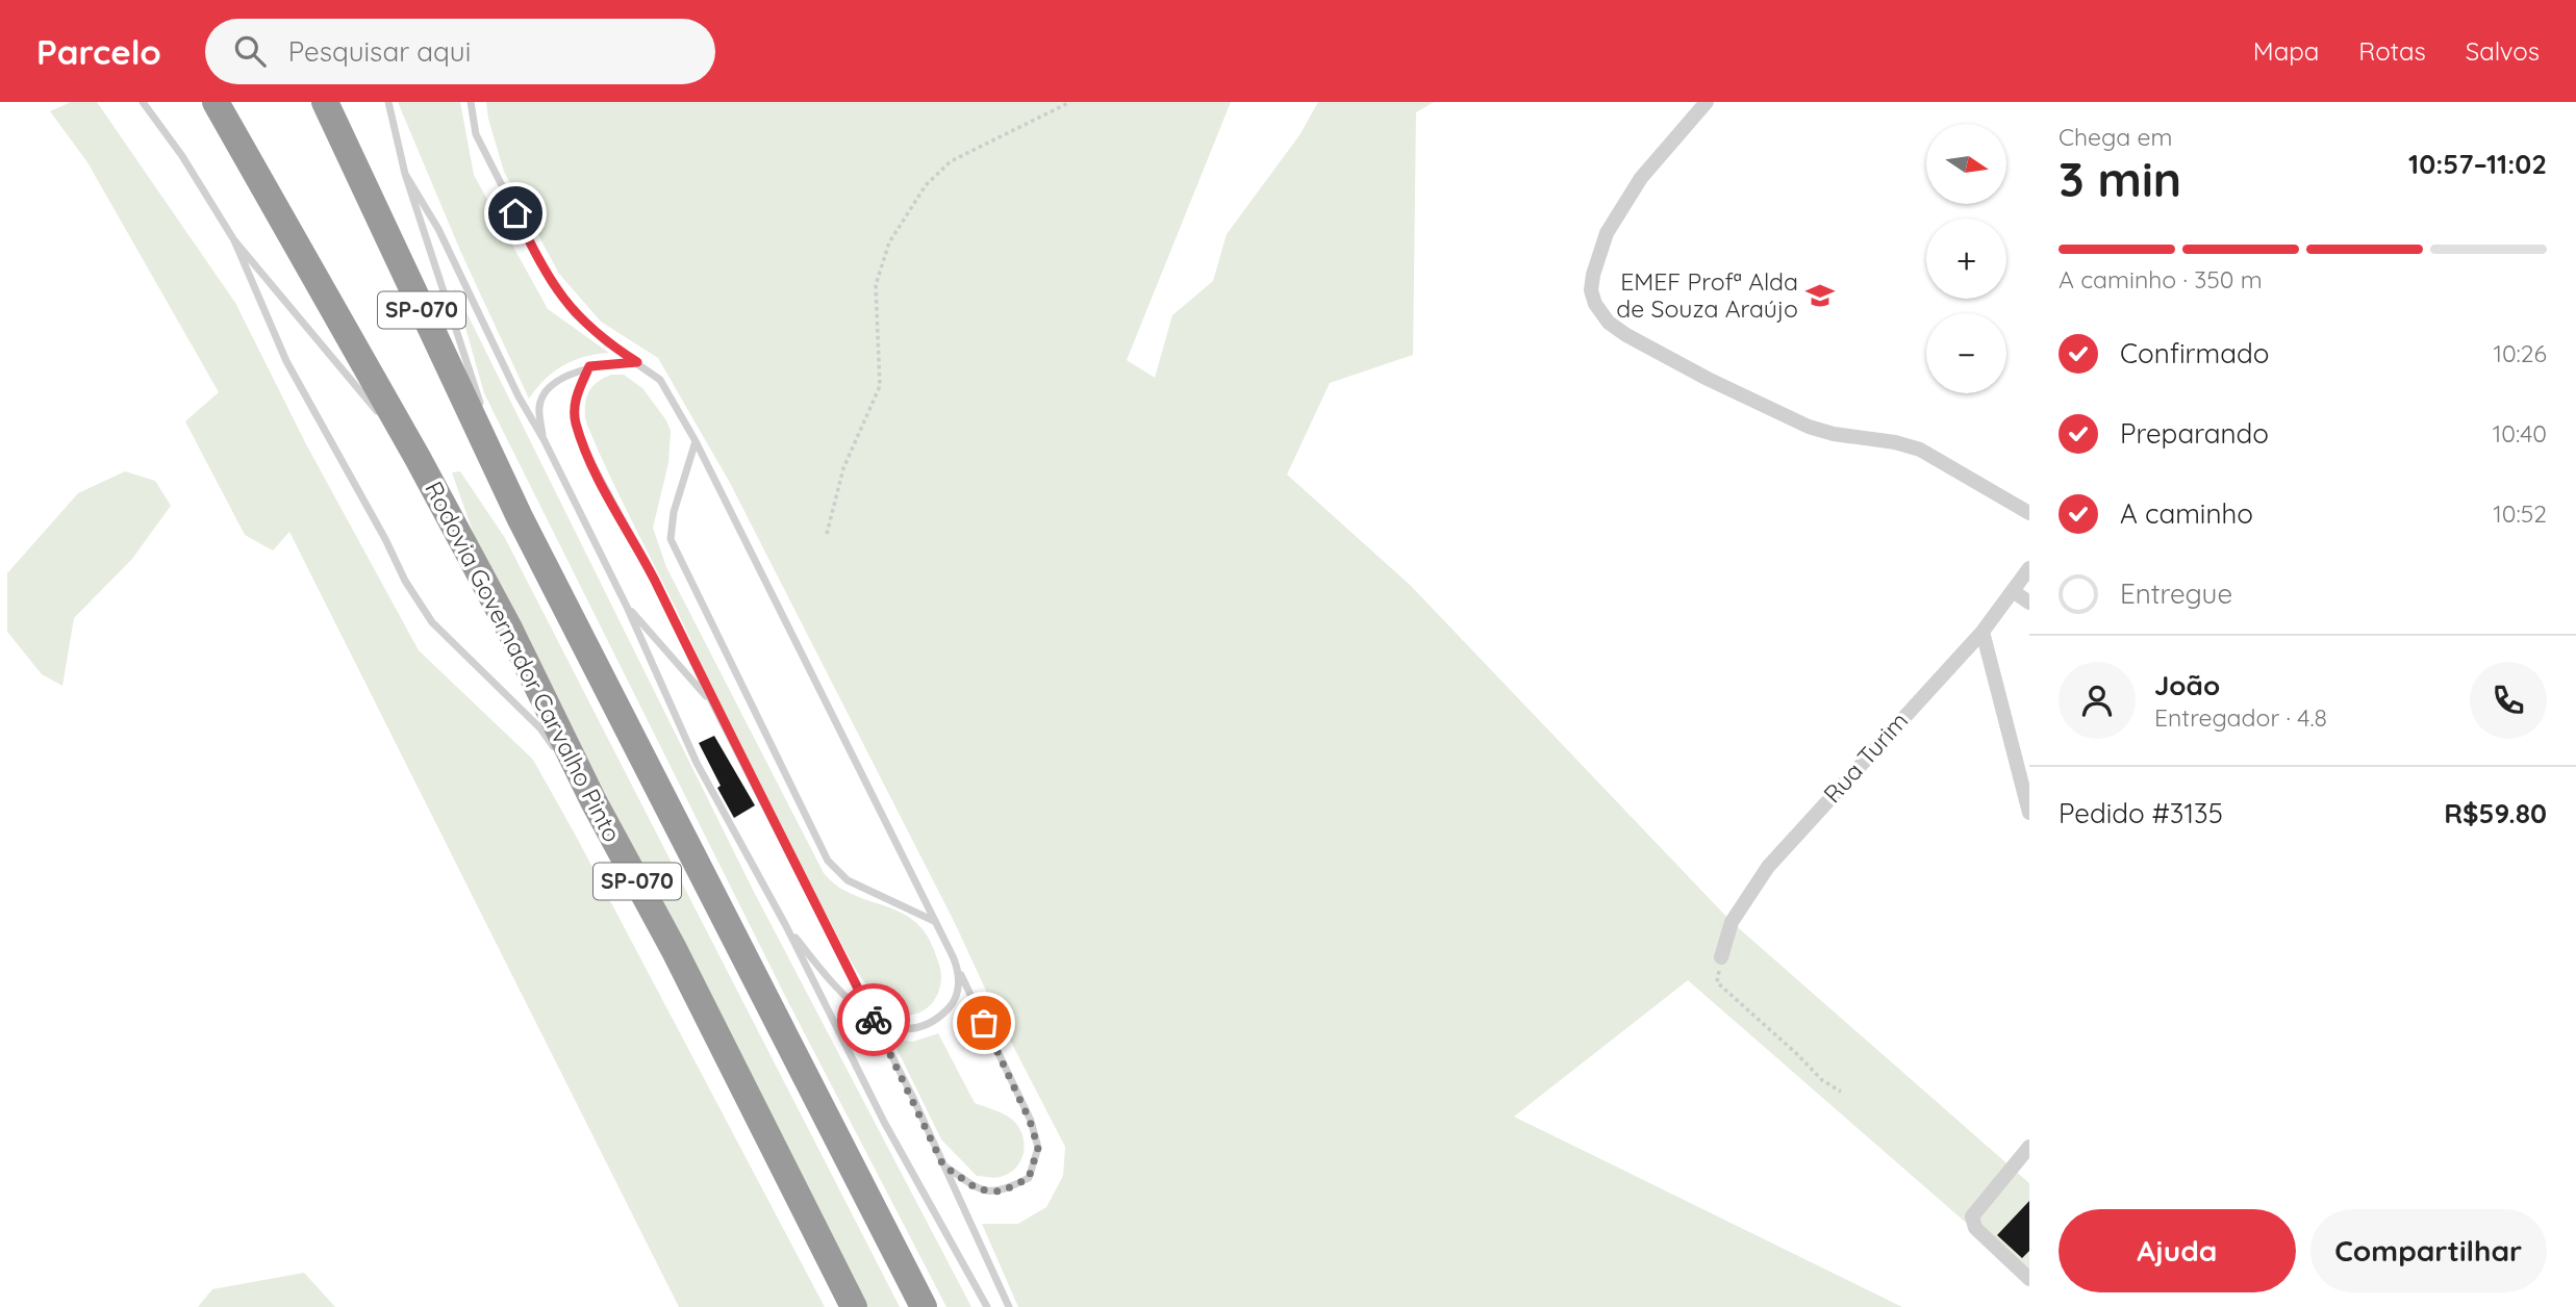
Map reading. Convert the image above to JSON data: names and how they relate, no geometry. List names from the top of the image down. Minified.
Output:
{"streets":{"highway":["SP-070","Rodovia Governador Carvalho Pinto"],"street":["Rua Turim"]},"places":{"school or university":["EMEF Profª Alda de Souza Araújo"]},"north":"right","page":{"header":"Parcelo","search":"Pesquisar aqui","nav":["Mapa","Rotas","Salvos"],"heading":["3 min","Chega em","10:57–11:02"],"panel":["João","Entregador · 4.8","Pedido #3135","R$59.80"],"map_buttons":["+","−"],"bar":"A caminho · 350 m","list":[["Confirmado","10:26"],["Preparando","10:40"],["A caminho","10:52"],"Entregue"],"buttons":["Ajuda","Compartilhar"]}}
